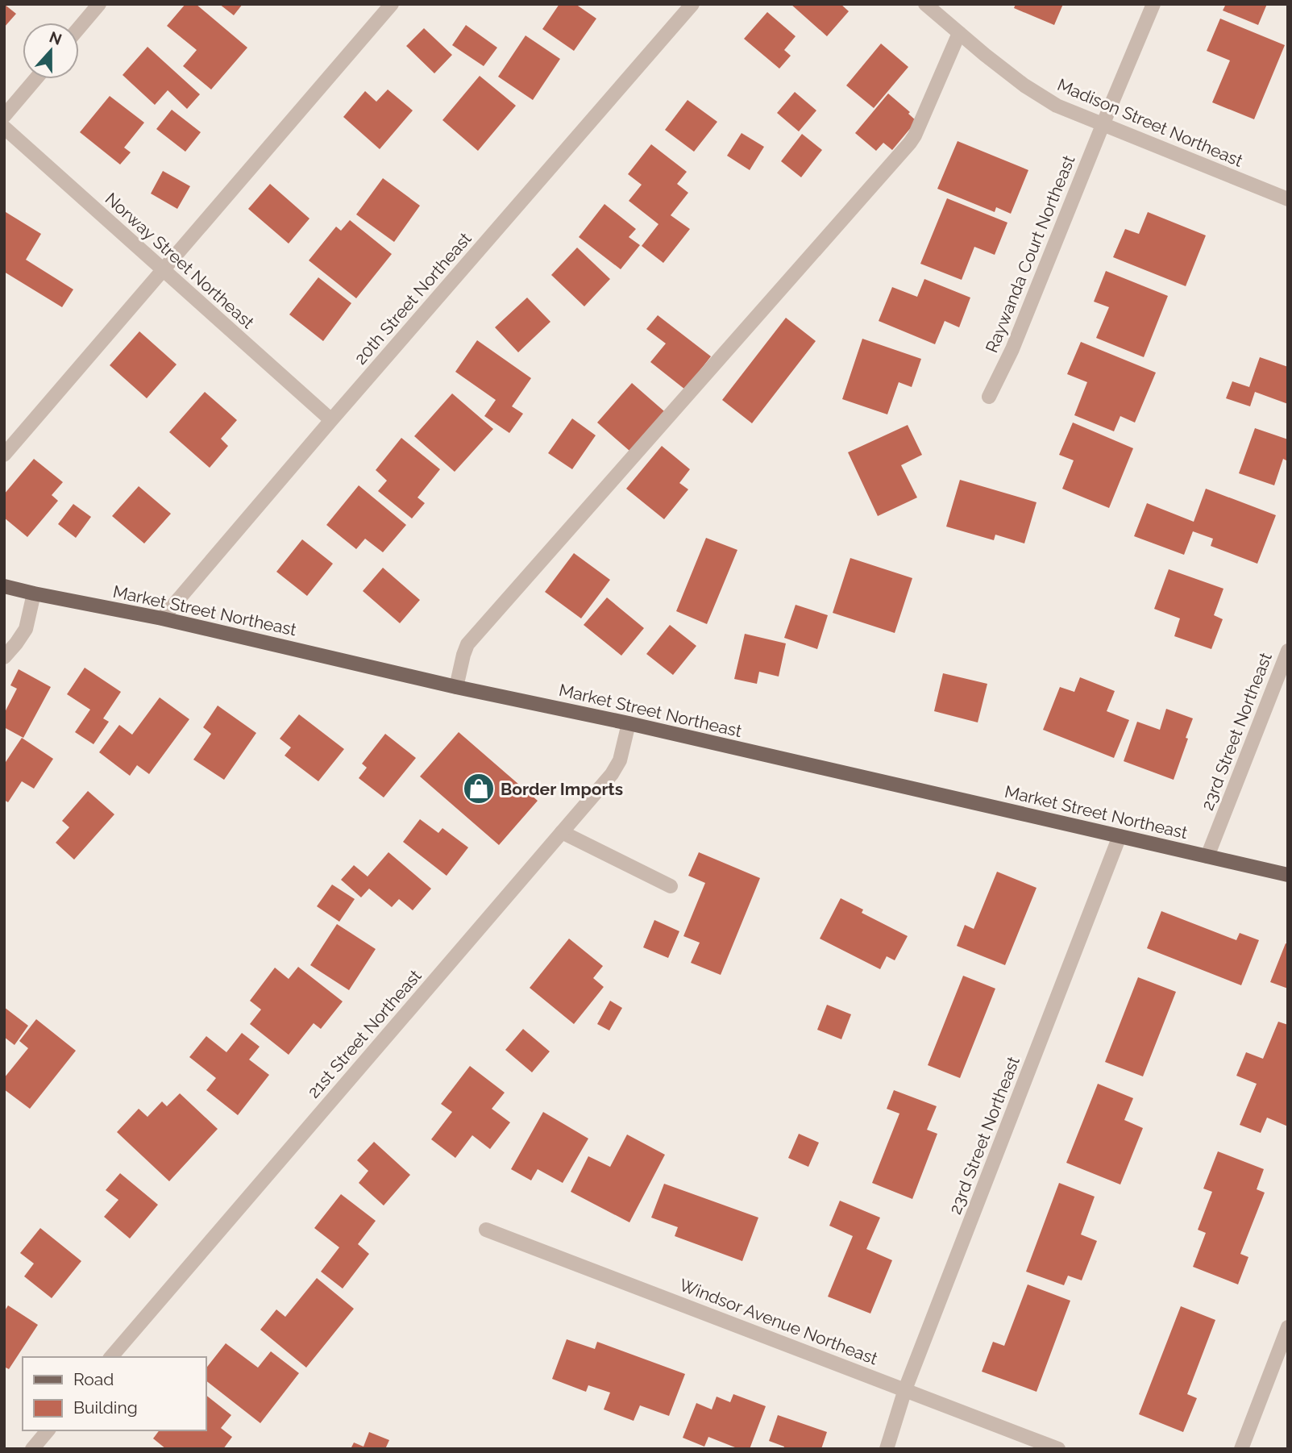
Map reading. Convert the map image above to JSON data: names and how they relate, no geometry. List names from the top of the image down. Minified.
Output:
{"streets":{"main road":["Market Street Northeast"],"street":["Madison Street Northeast","Raywanda Court Northeast","Norway Street Northeast","20th Street Northeast","23rd Street Northeast","21st Street Northeast","Windsor Avenue Northeast"]},"crossings":[["Madison Street Northeast","Raywanda Court Northeast"],["Norway Street Northeast","20th Street Northeast"],["20th Street Northeast","Market Street Northeast"],["Market Street Northeast","23rd Street Northeast"],["Market Street Northeast","21st Street Northeast"],["23rd Street Northeast","Windsor Avenue Northeast"]],"places":{"shop":["Border Imports"]},"legend":["Road","Building"],"north":"top"}
